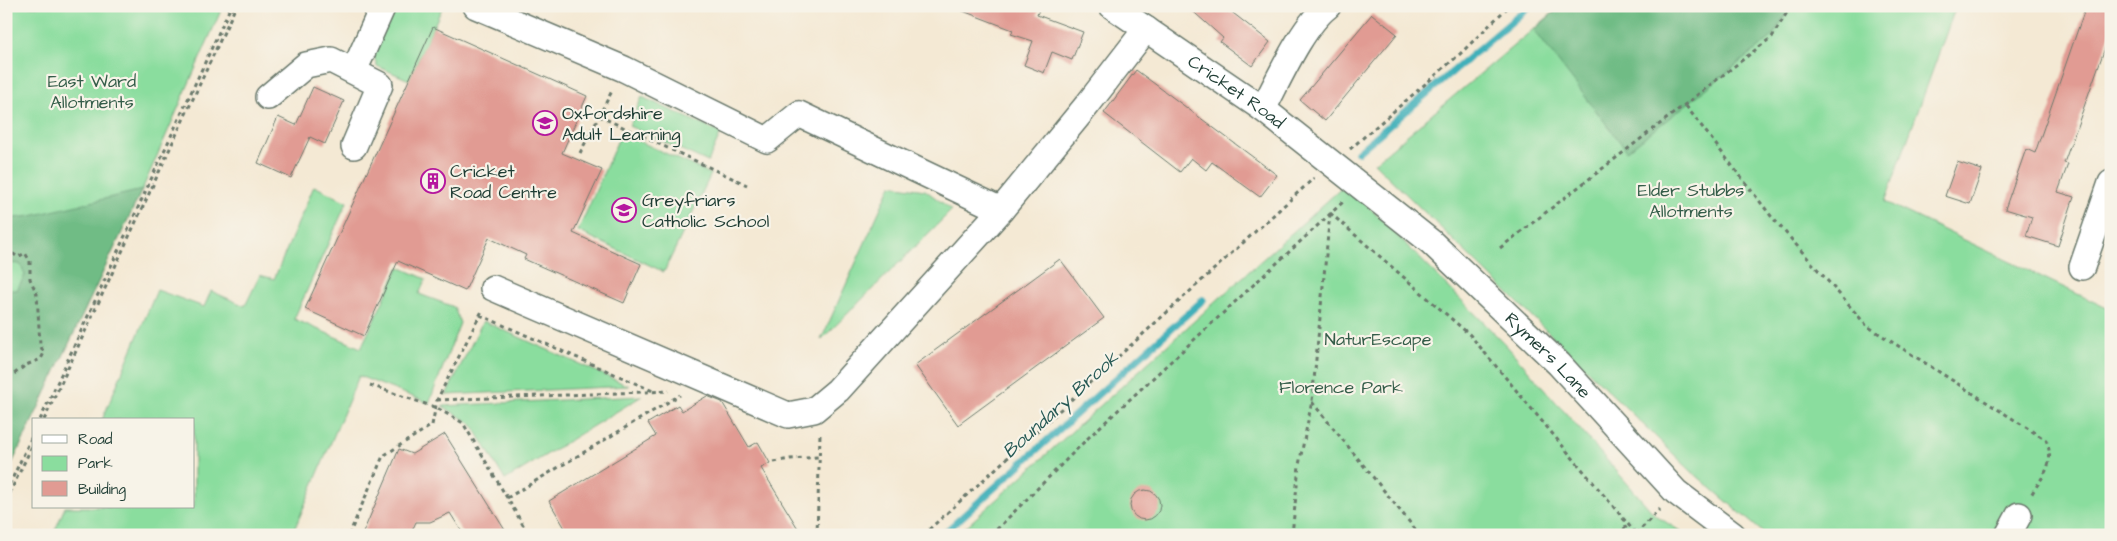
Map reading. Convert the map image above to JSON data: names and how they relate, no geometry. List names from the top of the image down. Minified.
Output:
{"streets":{"street":["Cricket Road","Rymers Lane"]},"crossings":[["Cricket Road","Rymers Lane"]],"water":["Boundary Brook"],"parks":["East Ward Allotments","Elder Stubbs Allotments","NaturEscape","Florence Park"],"places":{"school or university":["Oxfordshire Adult Learning","Greyfriars Catholic School"],"building":["Cricket Road Centre"]},"legend":["Road","Park","Building"]}
